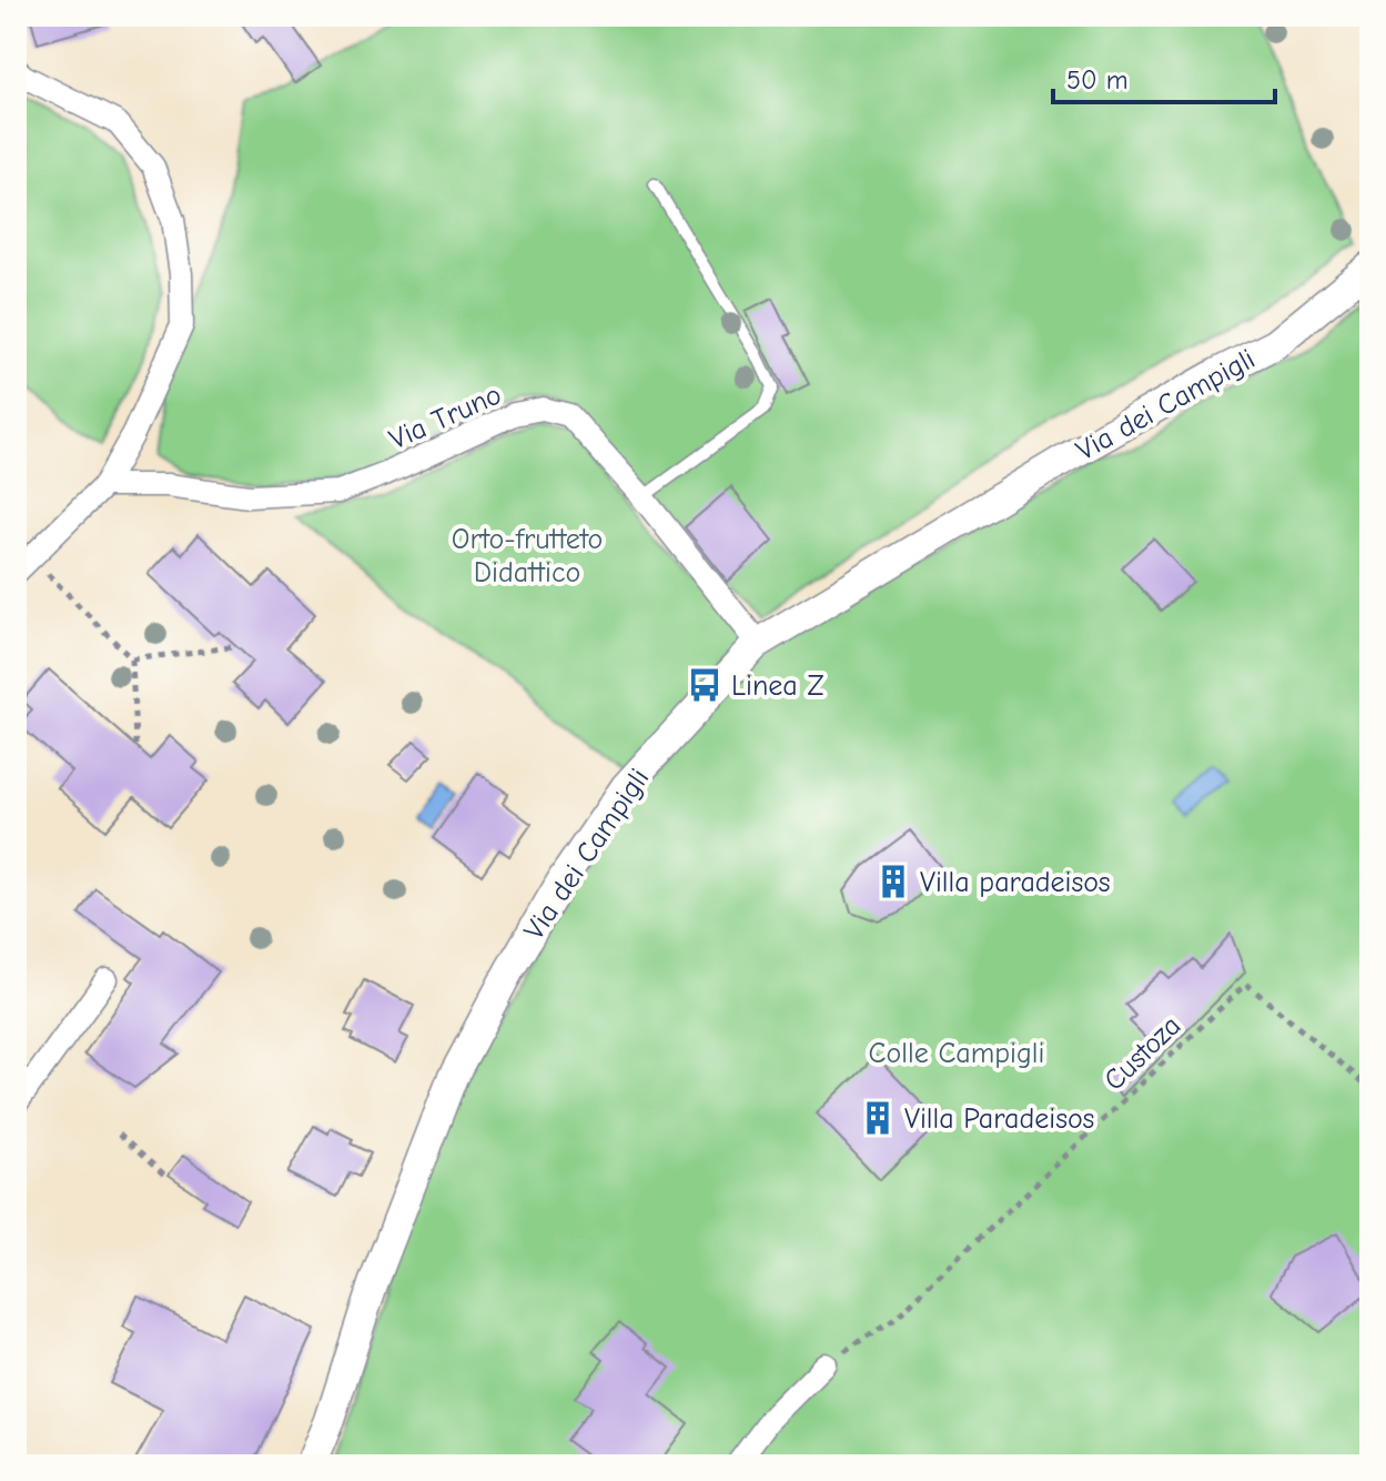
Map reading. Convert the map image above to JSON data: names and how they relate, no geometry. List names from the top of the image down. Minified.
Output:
{"streets":{"street":["Via dei Campigli","Via Truno"],"path":["Custoza"]},"crossings":[["Via dei Campigli","Via Truno"]],"parks":["Orto-frutteto Didattico","Colle Campigli"],"places":{"bus stop":["Linea Z"],"building":["Villa paradeisos","Villa Paradeisos"]},"scale_bar":"50 m"}
